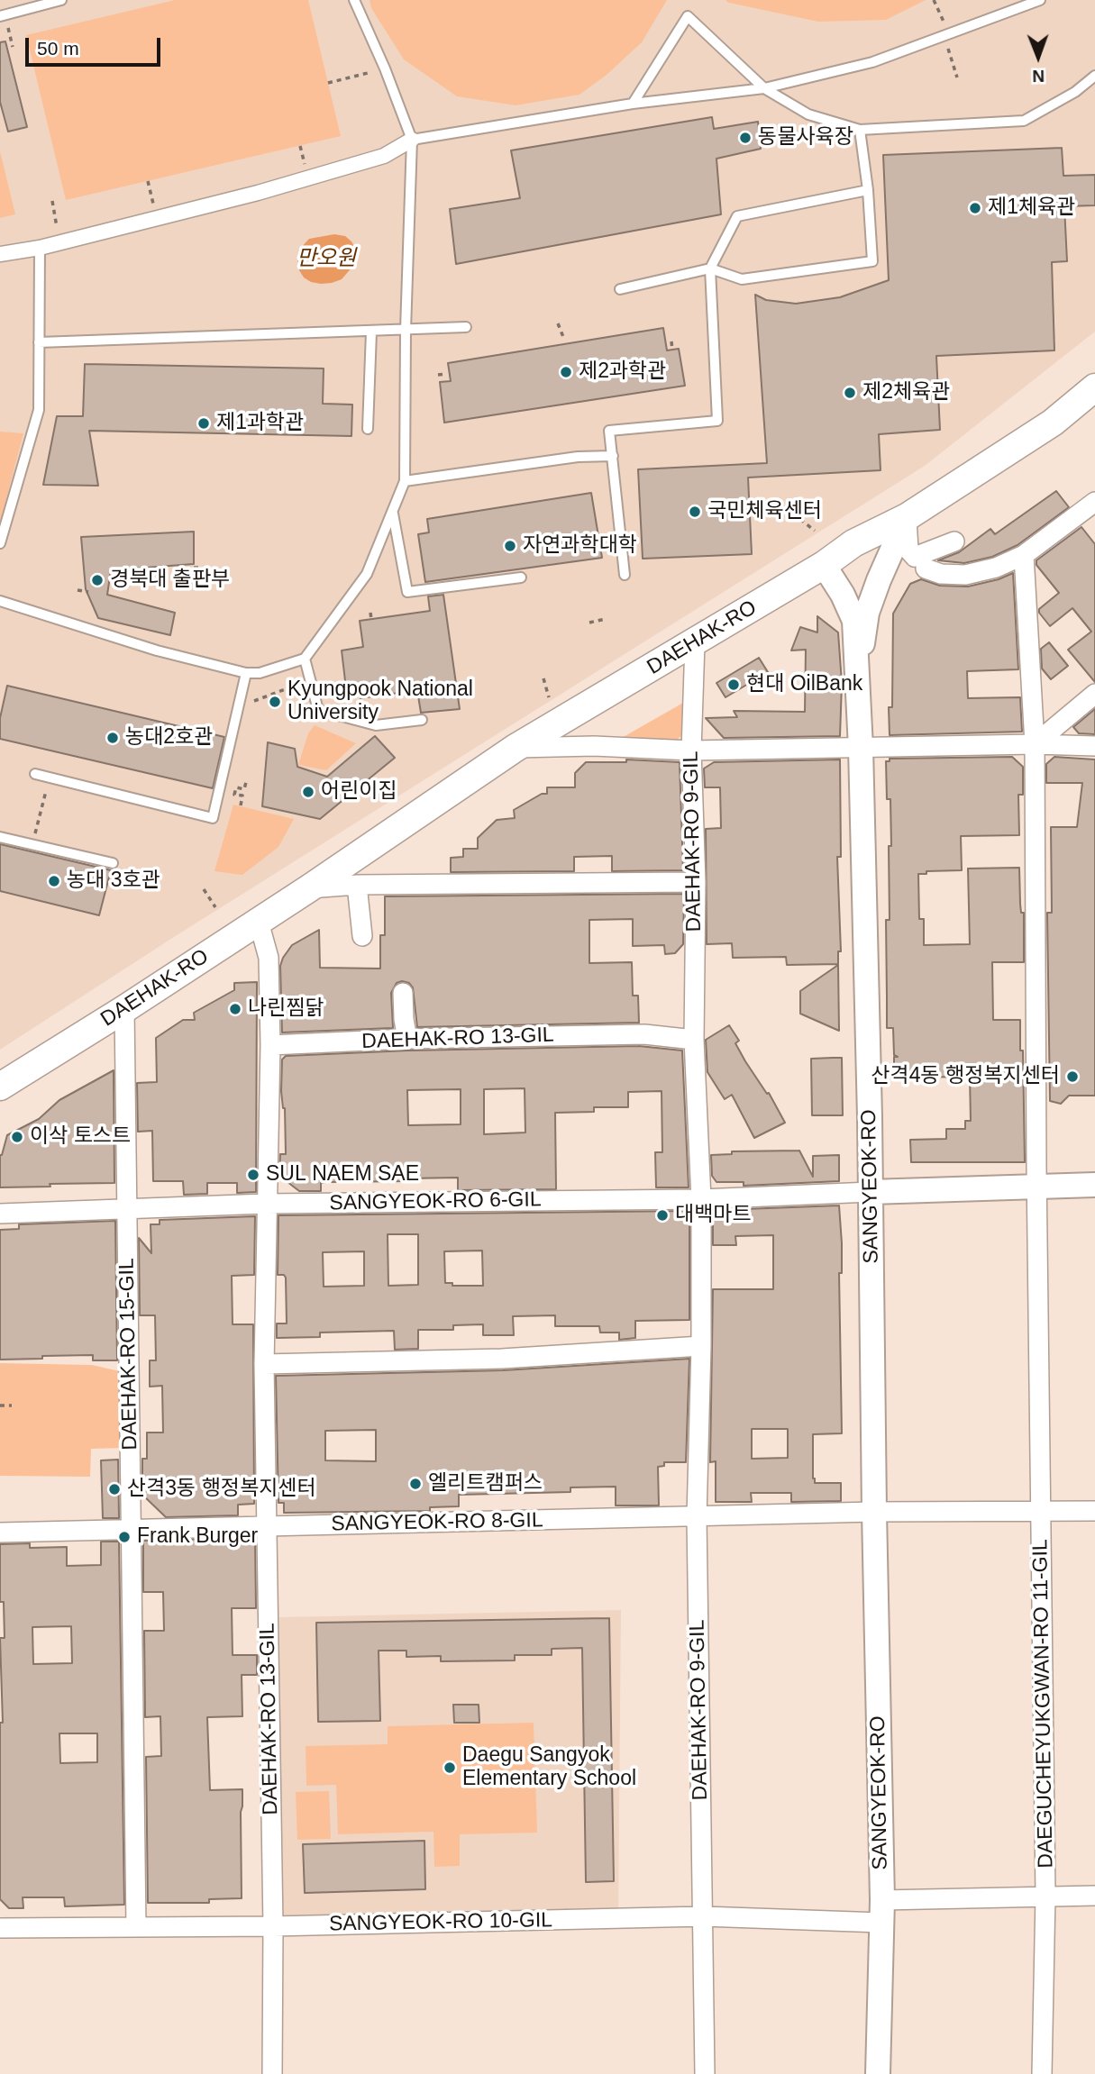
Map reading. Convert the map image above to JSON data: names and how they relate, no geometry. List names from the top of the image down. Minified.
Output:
{"streets":{"main road":["DAEHAK-RO"],"street":["DAEHAK-RO 9-GIL","DAEHAK-RO 13-GIL","SANGYEOK-RO","SANGYEOK-RO 6-GIL","DAEHAK-RO 15-GIL","SANGYEOK-RO 8-GIL","DAEGUCHEYUKGWAN-RO 11-GIL","SANGYEOK-RO 10-GIL"]},"crossings":[["DAEHAK-RO","DAEHAK-RO 9-GIL"],["DAEHAK-RO","DAEHAK-RO 13-GIL"],["DAEHAK-RO","SANGYEOK-RO"],["DAEHAK-RO","DAEHAK-RO 15-GIL"],["DAEHAK-RO 9-GIL","DAEHAK-RO 13-GIL"],["DAEHAK-RO 9-GIL","SANGYEOK-RO 6-GIL"],["DAEHAK-RO 9-GIL","SANGYEOK-RO 8-GIL"],["DAEHAK-RO 9-GIL","SANGYEOK-RO 10-GIL"],["DAEHAK-RO 13-GIL","SANGYEOK-RO 6-GIL"],["DAEHAK-RO 13-GIL","SANGYEOK-RO 8-GIL"],["DAEHAK-RO 13-GIL","SANGYEOK-RO 10-GIL"],["SANGYEOK-RO","SANGYEOK-RO 6-GIL"],["SANGYEOK-RO","SANGYEOK-RO 8-GIL"],["SANGYEOK-RO","SANGYEOK-RO 10-GIL"],["SANGYEOK-RO 6-GIL","DAEHAK-RO 15-GIL"],["DAEHAK-RO 15-GIL","SANGYEOK-RO 8-GIL"],["DAEHAK-RO 15-GIL","SANGYEOK-RO 10-GIL"],["DAEGUCHEYUKGWAN-RO 11-GIL","SANGYEOK-RO 10-GIL"]],"water":["만오원"],"places":["동물사육장","제1체육관","제2과학관","제2체육관","제1과학관","국민체육센터","자연과학대학","경북대 출판부","현대 OilBank","Kyungpook National University","농대2호관","어린이집","농대 3호관","나린찜닭","산격4동 행정복지센터","이삭 토스트","SUL NAEM SAE","대백마트","엘리트캠퍼스","산격3동 행정복지센터","Frank Burger","Daegu Sangyok Elementary School"],"scale_bar":"50 m","north":"bottom"}
